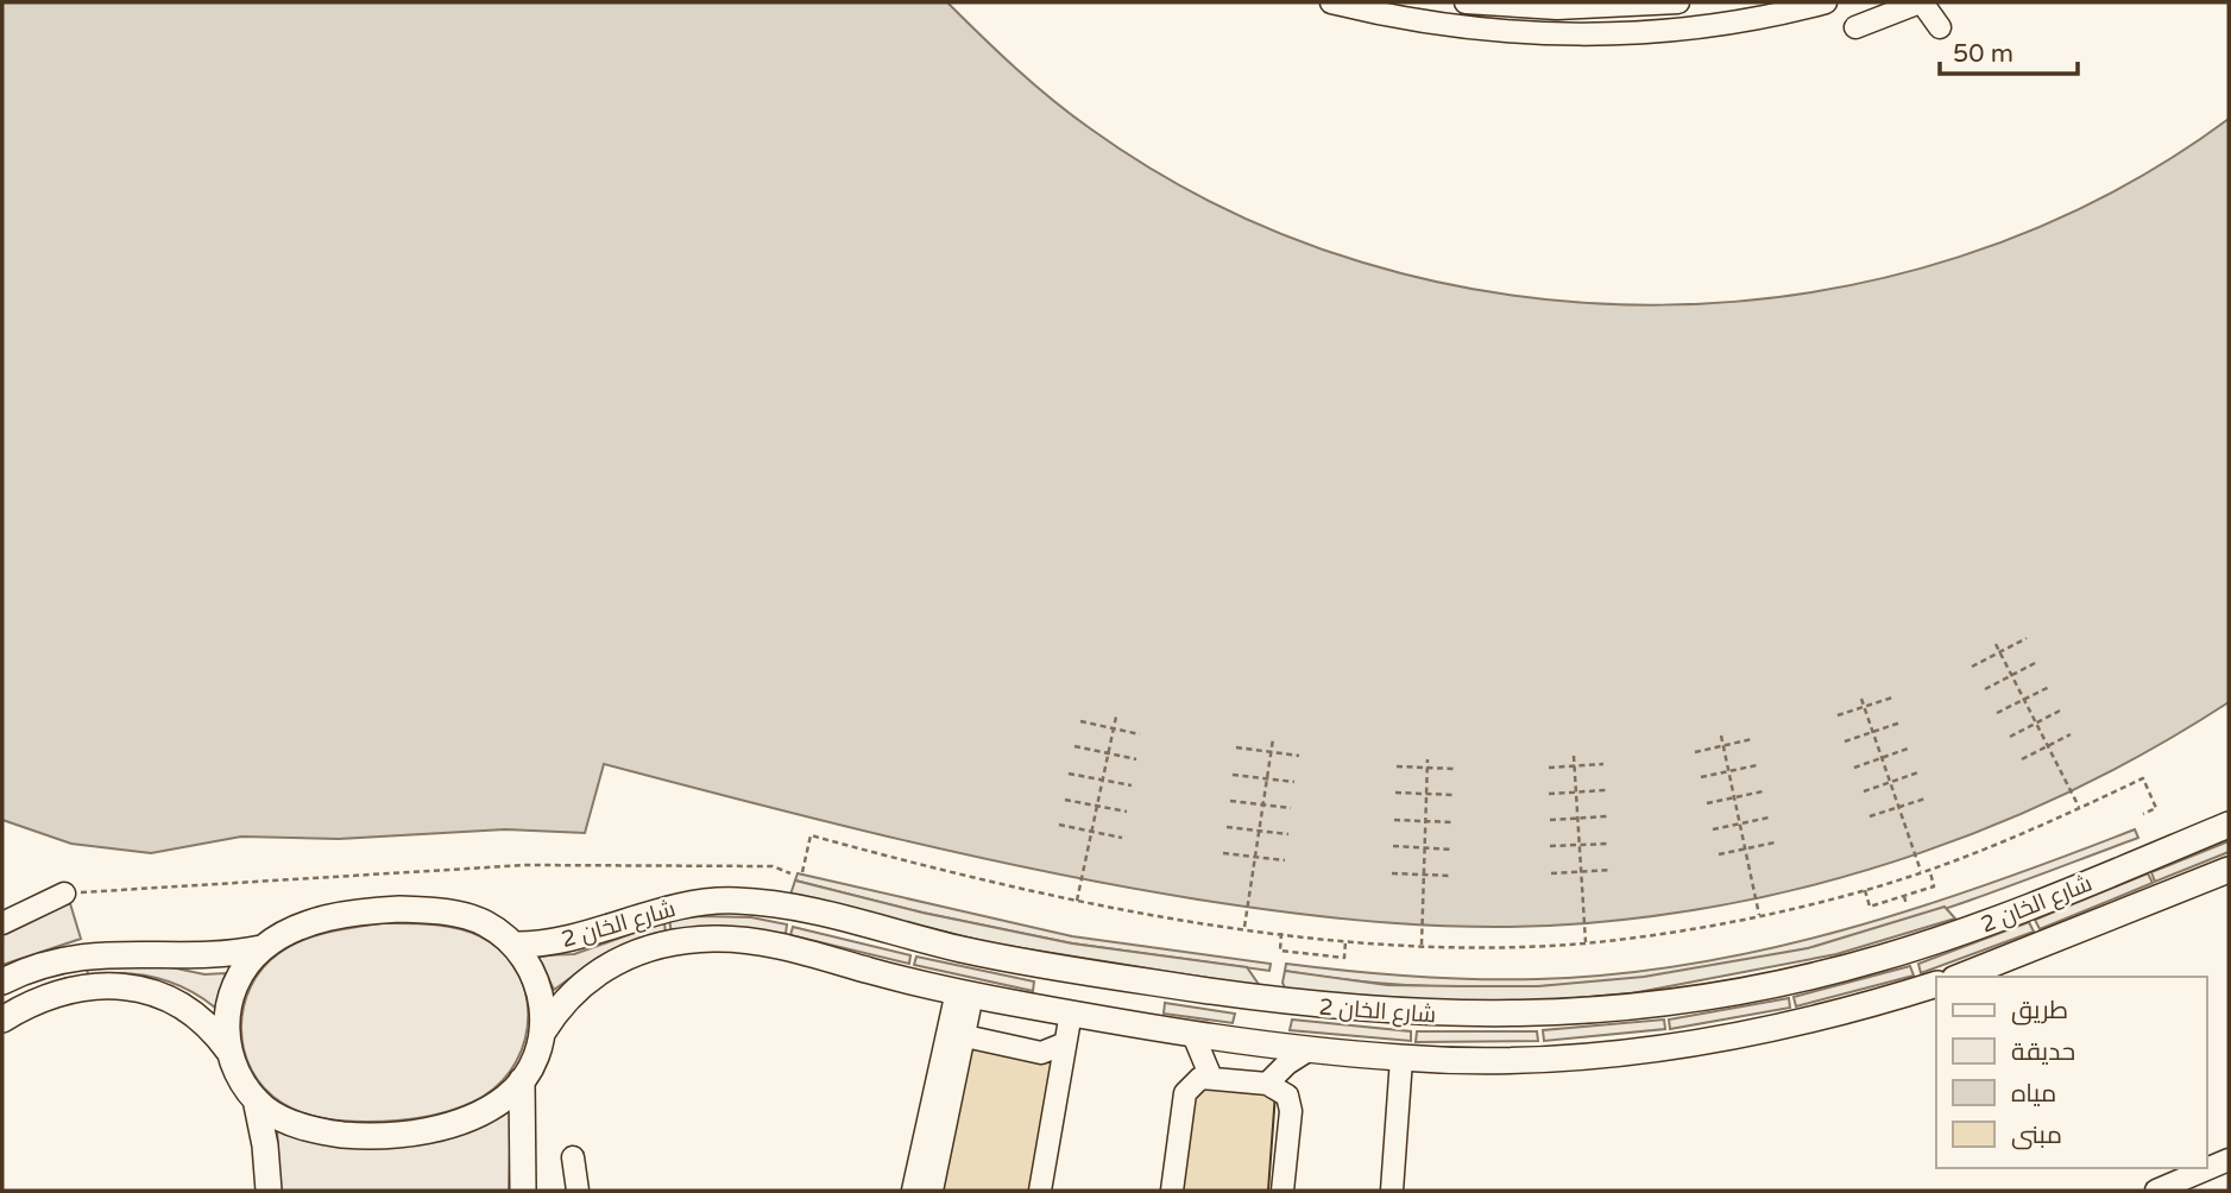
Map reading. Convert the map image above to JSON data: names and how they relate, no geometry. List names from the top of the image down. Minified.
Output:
{"streets":{"main road":["شارع الخان 2"]},"legend":["طريق","حديقة","مياه","مبنى"],"scale_bar":"50 m"}
